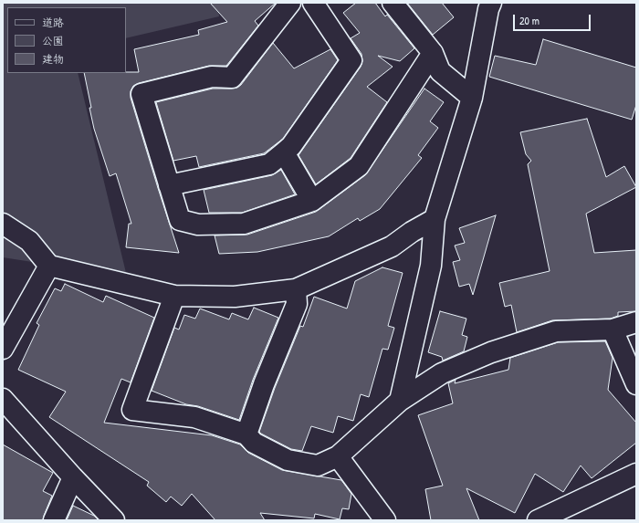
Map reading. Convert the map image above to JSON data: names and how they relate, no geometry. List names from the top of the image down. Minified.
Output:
{"legend":["道路","公園","建物"],"scale_bar":"20 m"}
